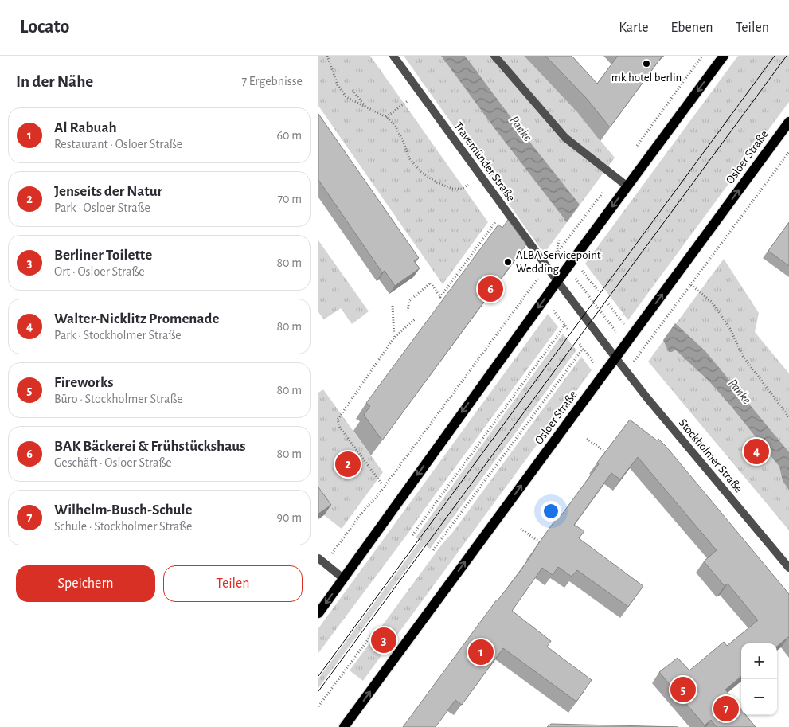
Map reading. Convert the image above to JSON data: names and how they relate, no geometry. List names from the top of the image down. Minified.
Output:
{"streets":{"main road":["Osloer Straße"],"street":["Travemünder Straße","Stockholmer Straße"]},"crossings":[["Osloer Straße","Travemünder Straße"],["Osloer Straße","Stockholmer Straße"],["Travemünder Straße","Stockholmer Straße"]],"one_way":["Osloer Straße"],"water":["Panke"],"places":["mk hotel berlin","ALBA Servicepoint Wedding"],"page":{"header":"Locato","nav":["Karte","Ebenen","Teilen"],"heading":["In der Nähe","7 Ergebnisse"],"list":[{"mark":"1","name":"Al Rabuah","note":"Restaurant · Osloer Straße","value":"60 m"},{"mark":"2","name":"Jenseits der Natur","note":"Park · Osloer Straße","value":"70 m"},{"mark":"3","name":"Berliner Toilette","note":"Ort · Osloer Straße","value":"80 m"},{"mark":"4","name":"Walter-Nicklitz Promenade","note":"Park · Stockholmer Straße","value":"80 m"},{"mark":"5","name":"Fireworks","note":"Büro · Stockholmer Straße","value":"80 m"},{"mark":"6","name":"BAK Bäckerei & Frühstückshaus","note":"Geschäft · Osloer Straße","value":"80 m"},{"mark":"7","name":"Wilhelm-Busch-Schule","note":"Schule · Stockholmer Straße","value":"90 m"}],"pins":["6","4","2","3","1","5","7"],"buttons":["Speichern","Teilen"],"map_buttons":["+","−"]}}
